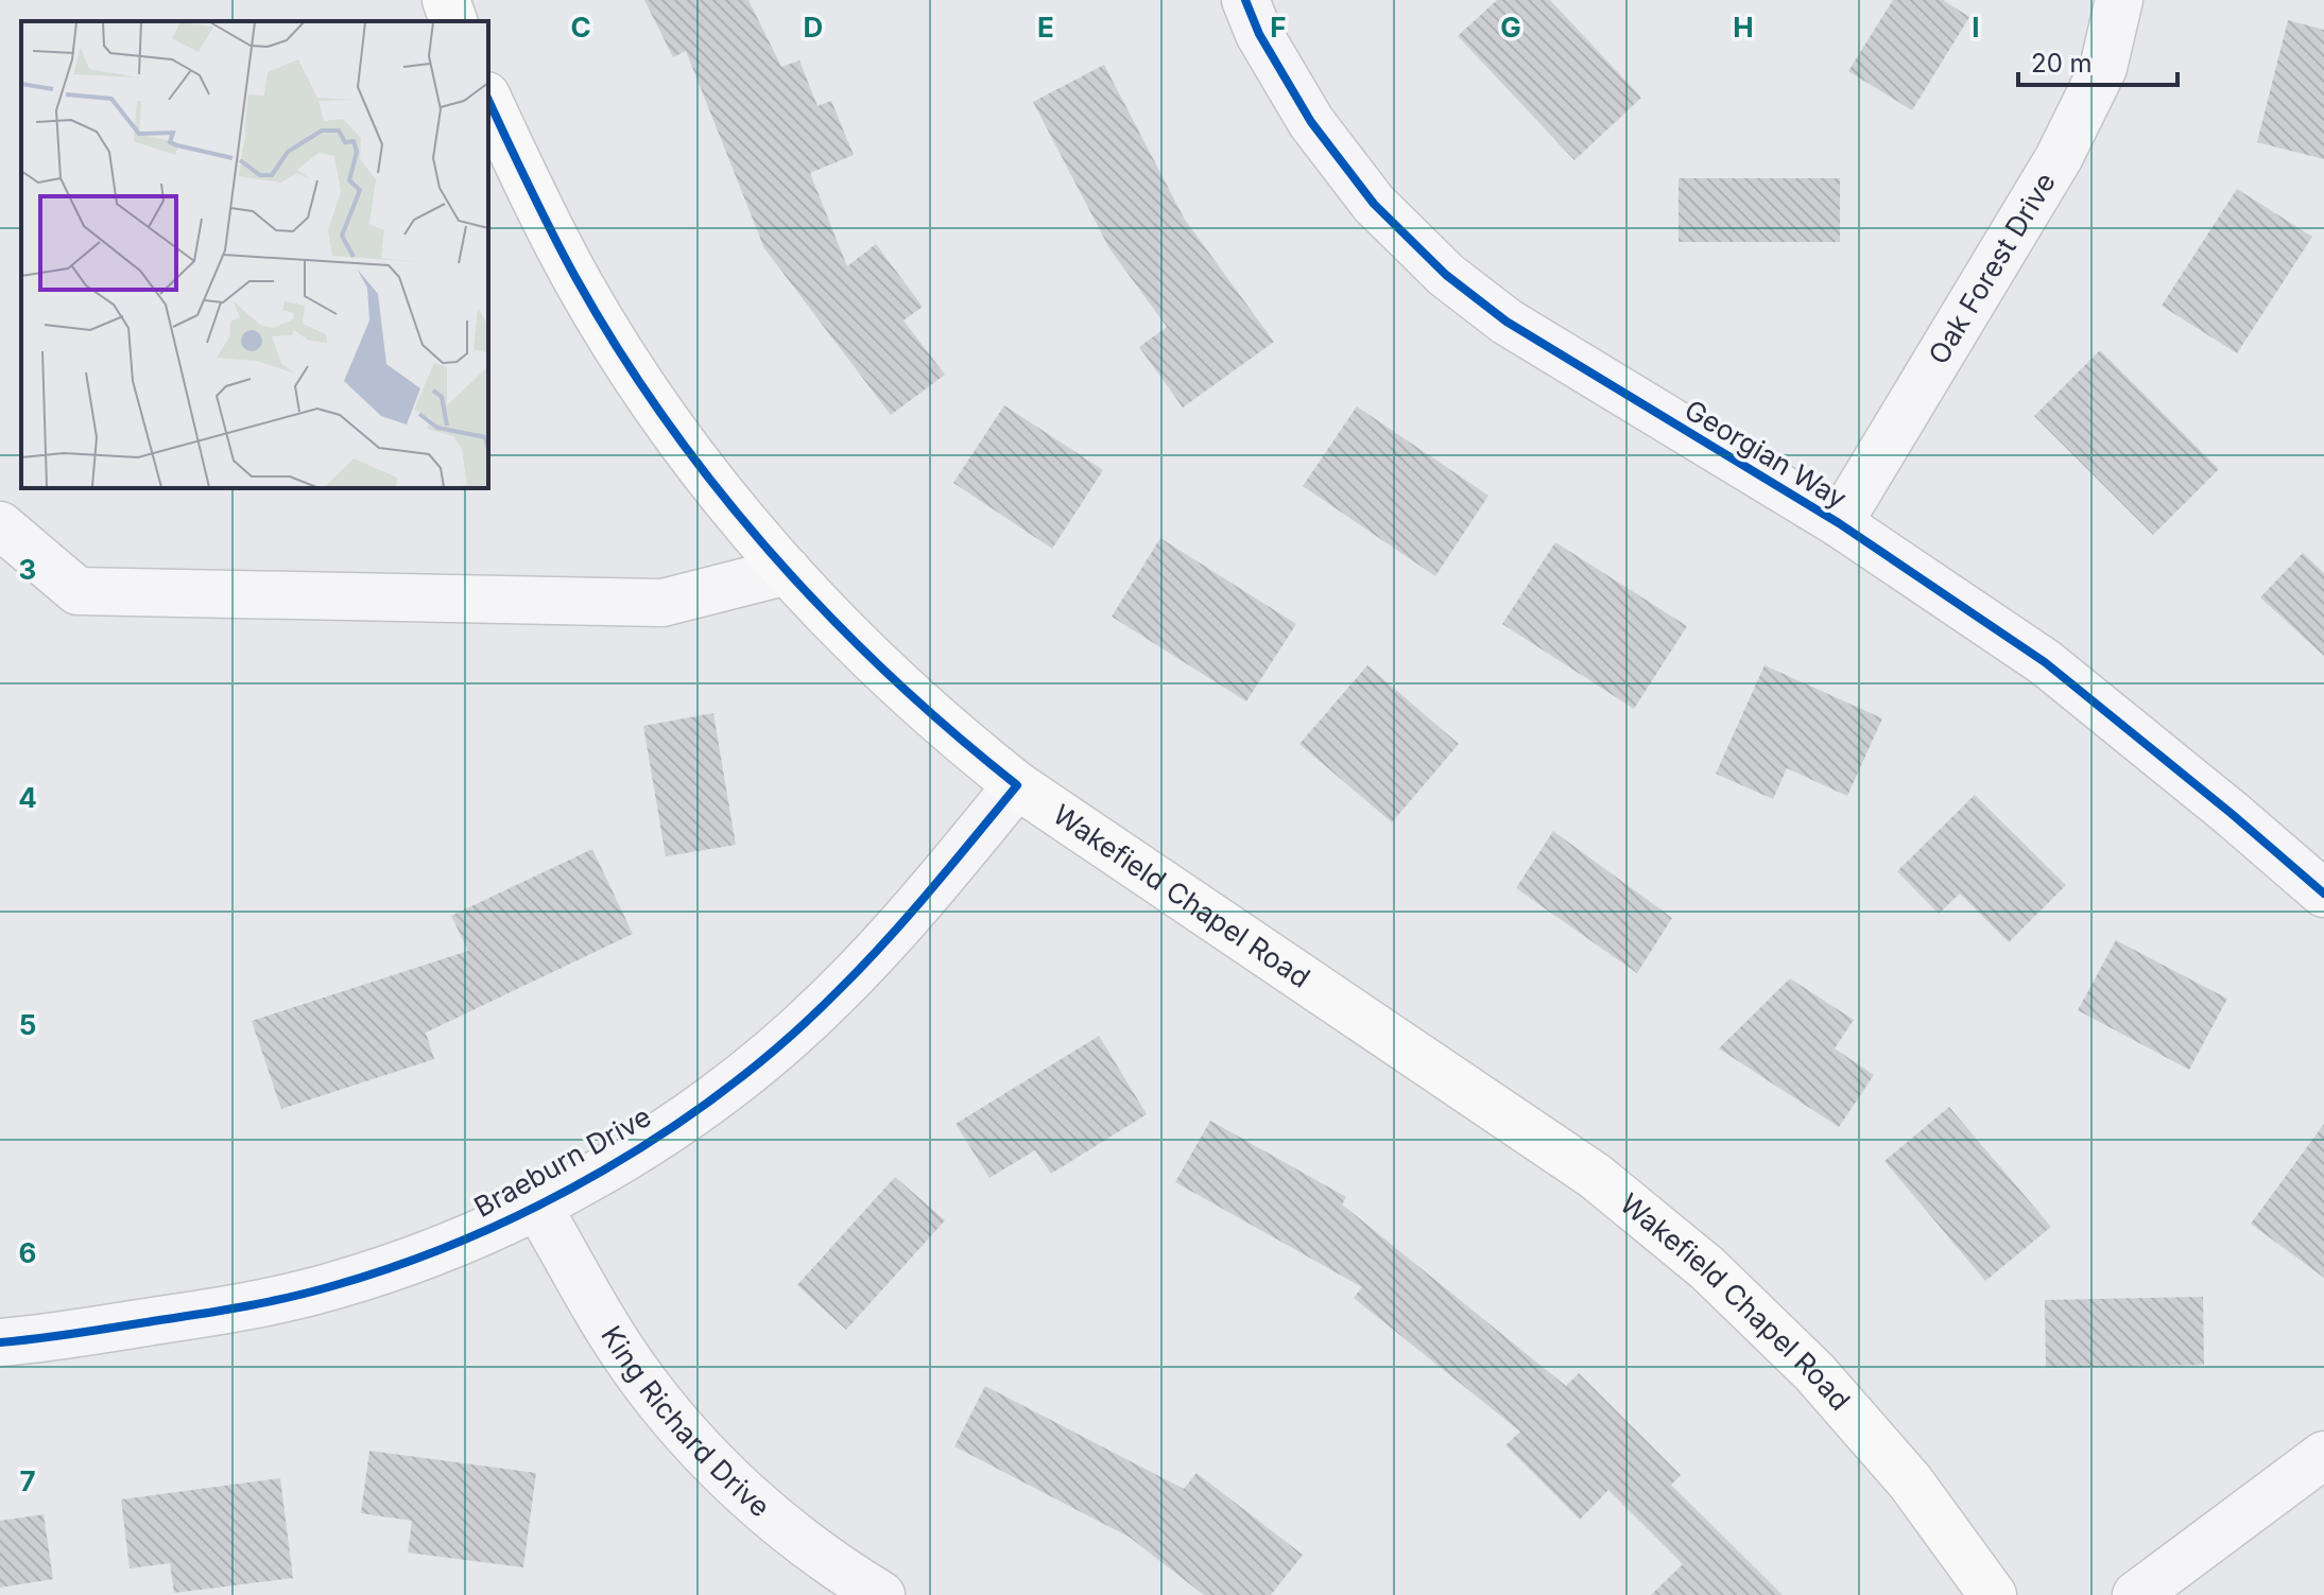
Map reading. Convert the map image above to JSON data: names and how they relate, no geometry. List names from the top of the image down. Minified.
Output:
{"streets":{"main road":["Wakefield Chapel Road"],"street":["Oak Forest Drive","Georgian Way","Braeburn Drive","King Richard Drive"]},"crossings":[["Oak Forest Drive","Georgian Way"],["Wakefield Chapel Road","Braeburn Drive"],["Braeburn Drive","King Richard Drive"]],"scale_bar":"20 m","grid":{"columns":["C","D","E","F","G","H","I"],"rows":["3","4","5","6","7"]}}
